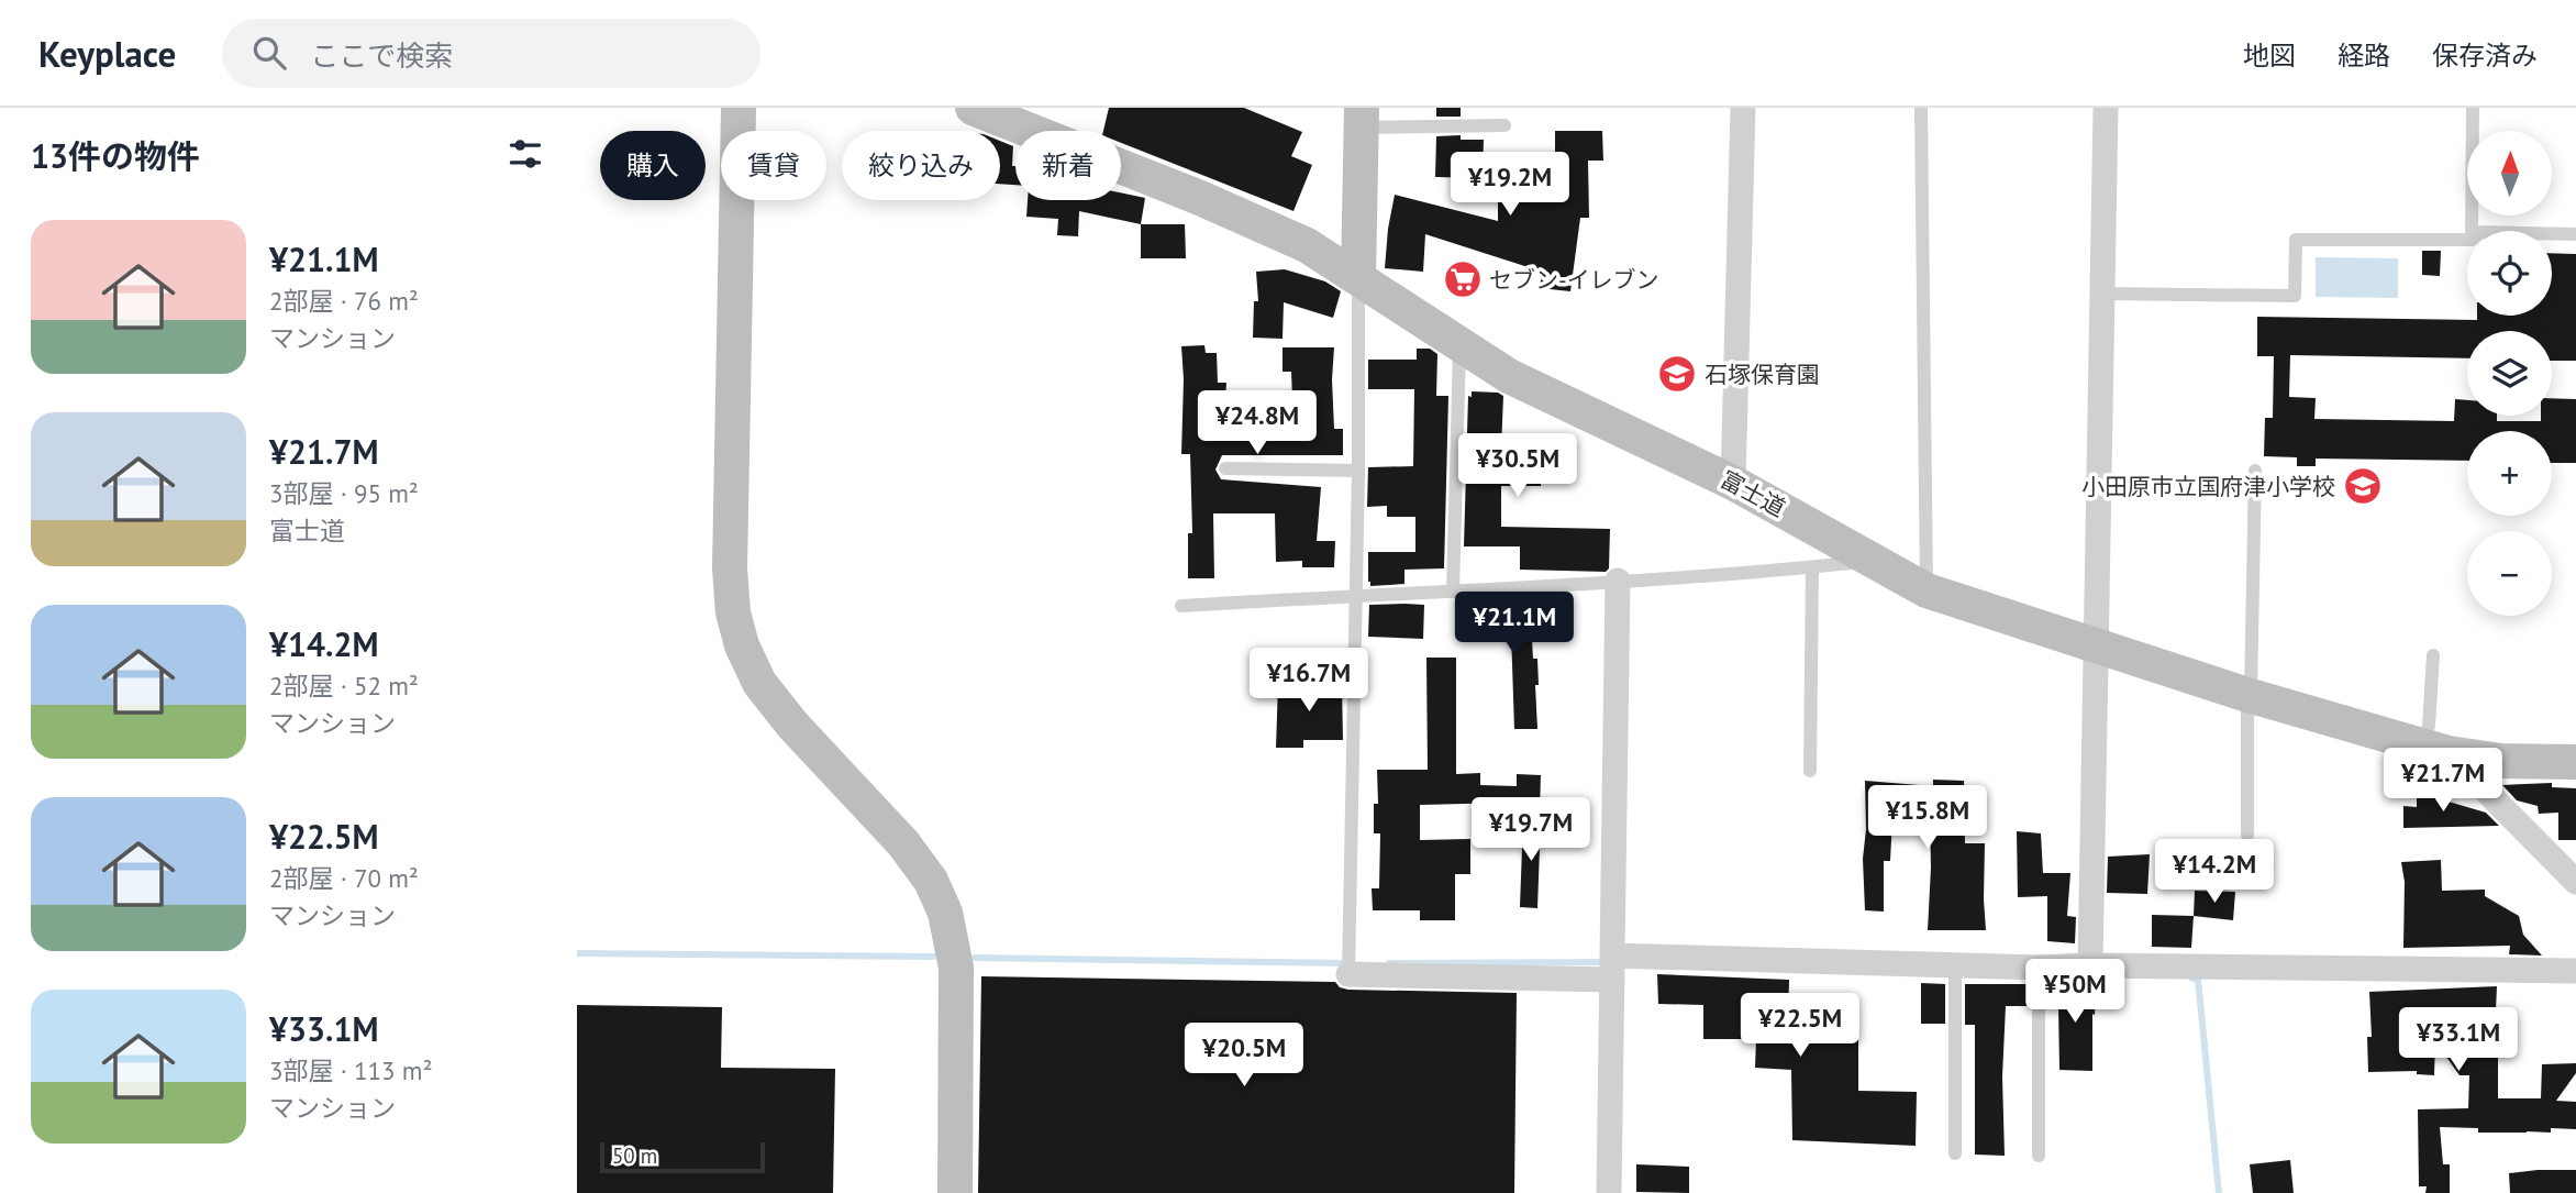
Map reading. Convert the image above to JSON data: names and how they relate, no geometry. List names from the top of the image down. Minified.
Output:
{"streets":{"street":["富士道"]},"places":{"supermarket":["セブン-イレブン"],"school or university":["石塚保育園","小田原市立国府津小学校"]},"scale_bar":"50 m","north":"top","page":{"header":"Keyplace","search":"ここで検索","nav":["地図","経路","保存済み"],"heading":"13件の物件","map_buttons":["+","−"],"chip":["購入","賃貸","絞り込み","新着"],"price":["¥19.2M","¥24.8M","¥30.5M","¥21.1M","¥16.7M","¥21.7M","¥15.8M","¥19.7M","¥14.2M","¥50M","¥22.5M","¥33.1M","¥20.5M"],"list":[{"name":"¥21.1M","note":"2部屋 · 76 m² · マンション"},{"name":"¥21.7M","note":"3部屋 · 95 m² · 富士道"},{"name":"¥14.2M","note":"2部屋 · 52 m² · マンション"},{"name":"¥22.5M","note":"2部屋 · 70 m² · マンション"},{"name":"¥33.1M","note":"3部屋 · 113 m² · マンション"}],"scale":"50 m"}}
